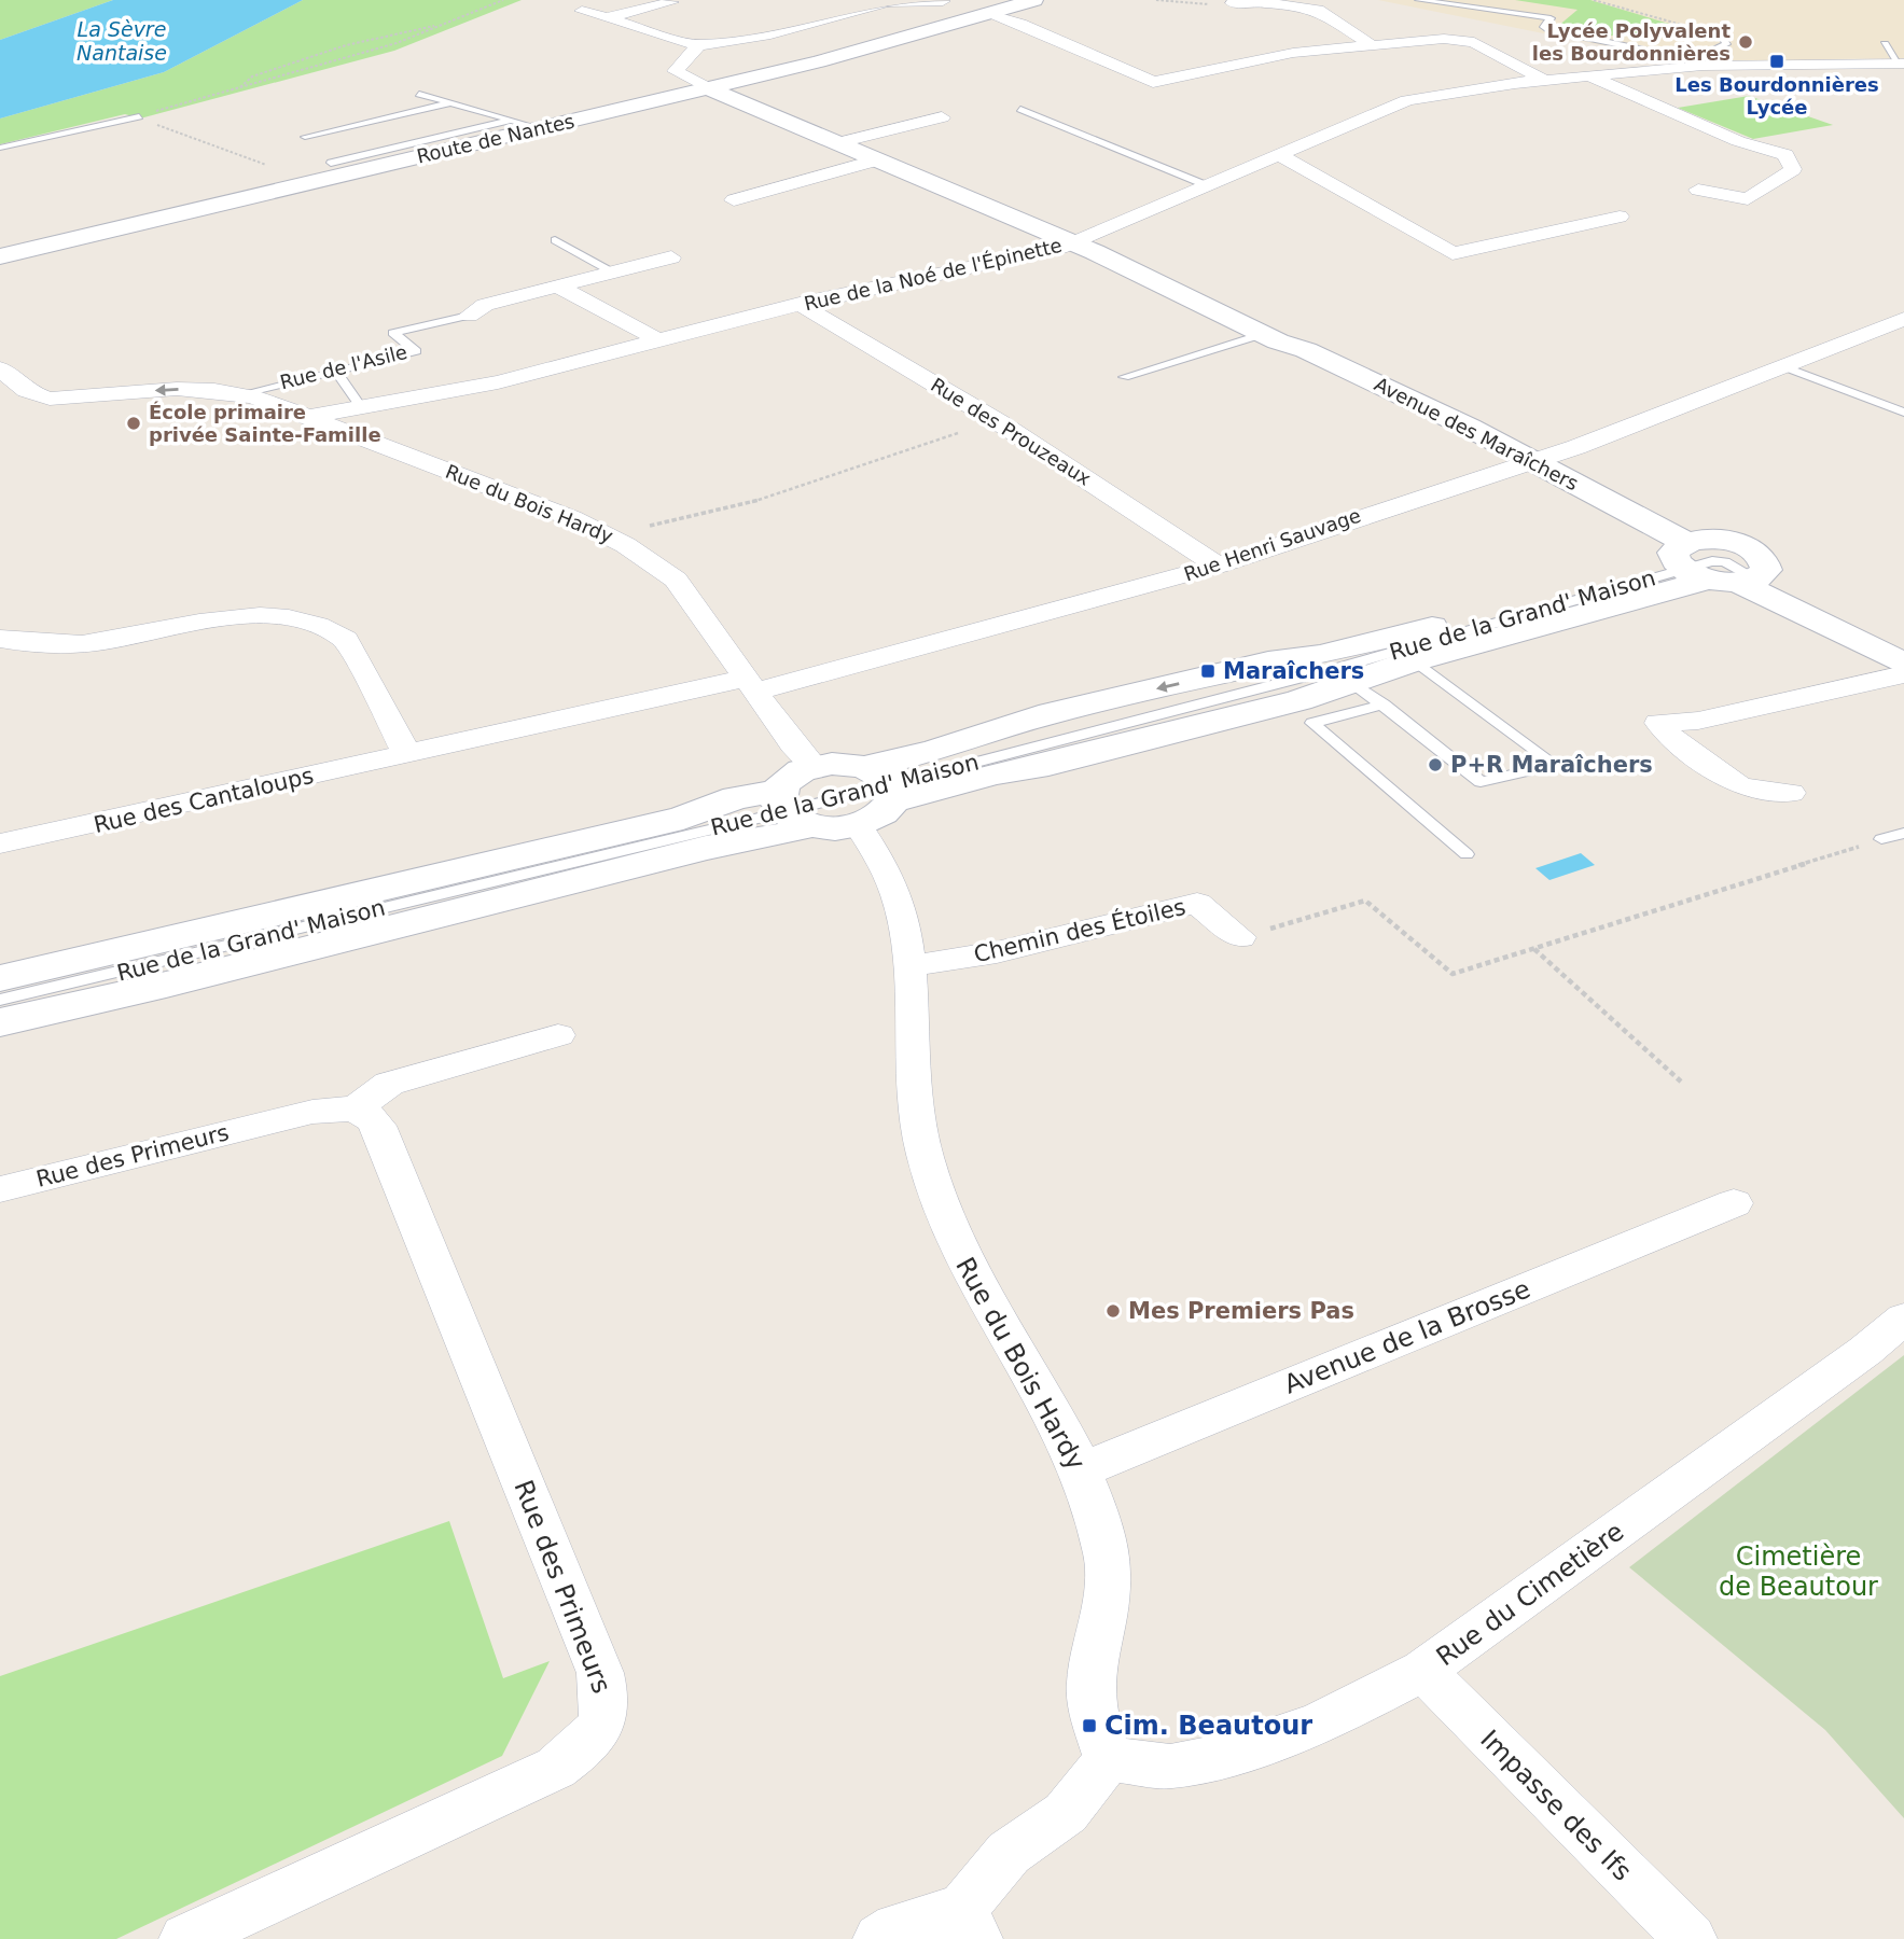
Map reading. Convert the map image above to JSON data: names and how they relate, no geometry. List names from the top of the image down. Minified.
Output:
{"streets":{"main road":["Route de Nantes","Avenue des Maraîchers","Rue de la Grand' Maison"],"street":["Rue de la Noé de l'Épinette","Rue de l'Asile","Rue des Prouzeaux","Rue du Bois Hardy","Rue Henri Sauvage","Rue des Cantaloups","Chemin des Étoiles","Rue des Primeurs","Avenue de la Brosse","Rue du Cimetière","Impasse des Ifs"]},"crossings":[["Route de Nantes","Avenue des Maraîchers"],["Rue de la Noé de l'Épinette","Rue des Prouzeaux"],["Rue de la Noé de l'Épinette","Avenue des Maraîchers"],["Rue de la Noé de l'Épinette","Rue du Bois Hardy"],["Rue de l'Asile","Rue du Bois Hardy"],["Rue des Prouzeaux","Rue Henri Sauvage"],["Avenue des Maraîchers","Rue Henri Sauvage"],["Avenue des Maraîchers","Rue de la Grand' Maison"],["Rue du Bois Hardy","Rue Henri Sauvage"],["Rue du Bois Hardy","Rue des Cantaloups"],["Rue du Bois Hardy","Chemin des Étoiles"],["Rue du Bois Hardy","Avenue de la Brosse"],["Rue du Bois Hardy","Rue du Cimetière"],["Rue Henri Sauvage","Rue des Cantaloups"],["Rue du Cimetière","Impasse des Ifs"]],"water":["La Sèvre Nantaise"],"parks":["Cimetière de Beautour"],"places":{"other":["Lycée Polyvalent les Bourdonnières","École primaire privée Sainte-Famille","P+R Maraîchers","Mes Premiers Pas"],"transit":["Les Bourdonnières Lycée","Maraîchers","Cim. Beautour"]}}
